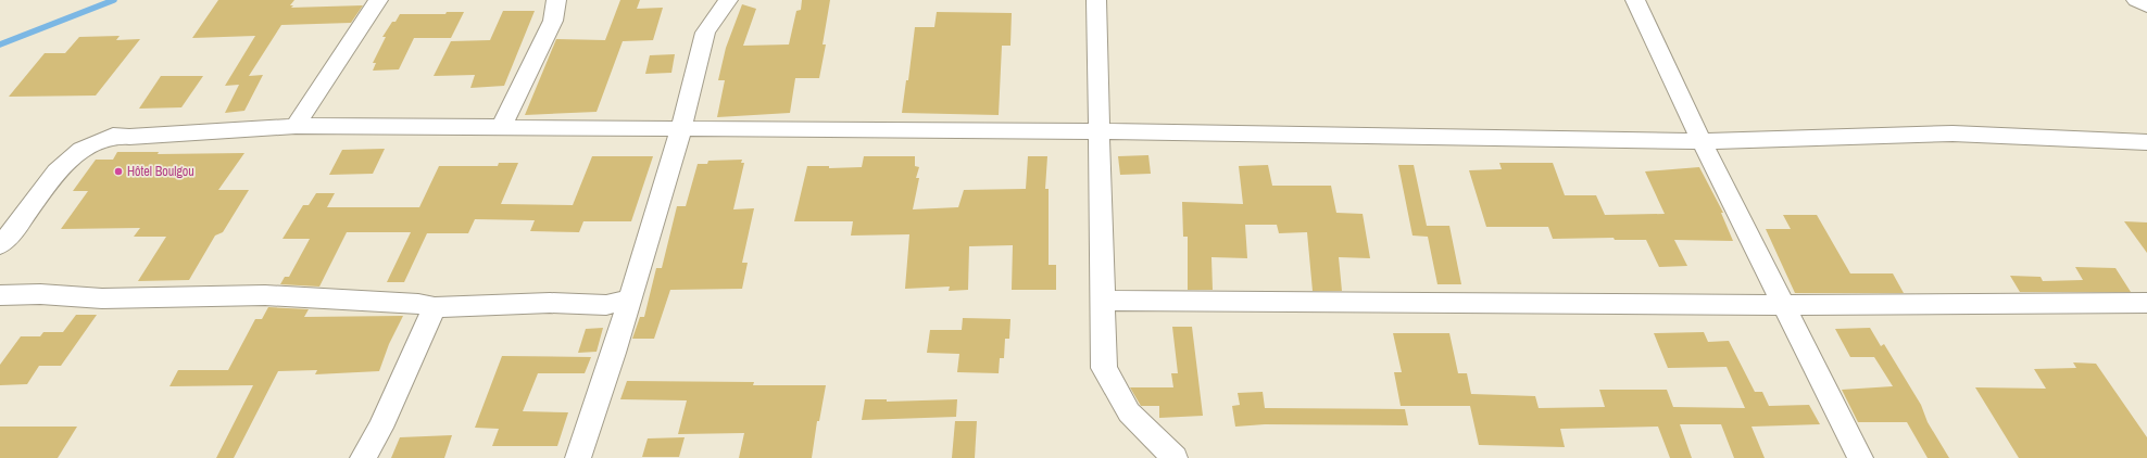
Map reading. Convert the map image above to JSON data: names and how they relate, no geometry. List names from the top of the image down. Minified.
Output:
{"places":["Hôtel Boulgou"]}
